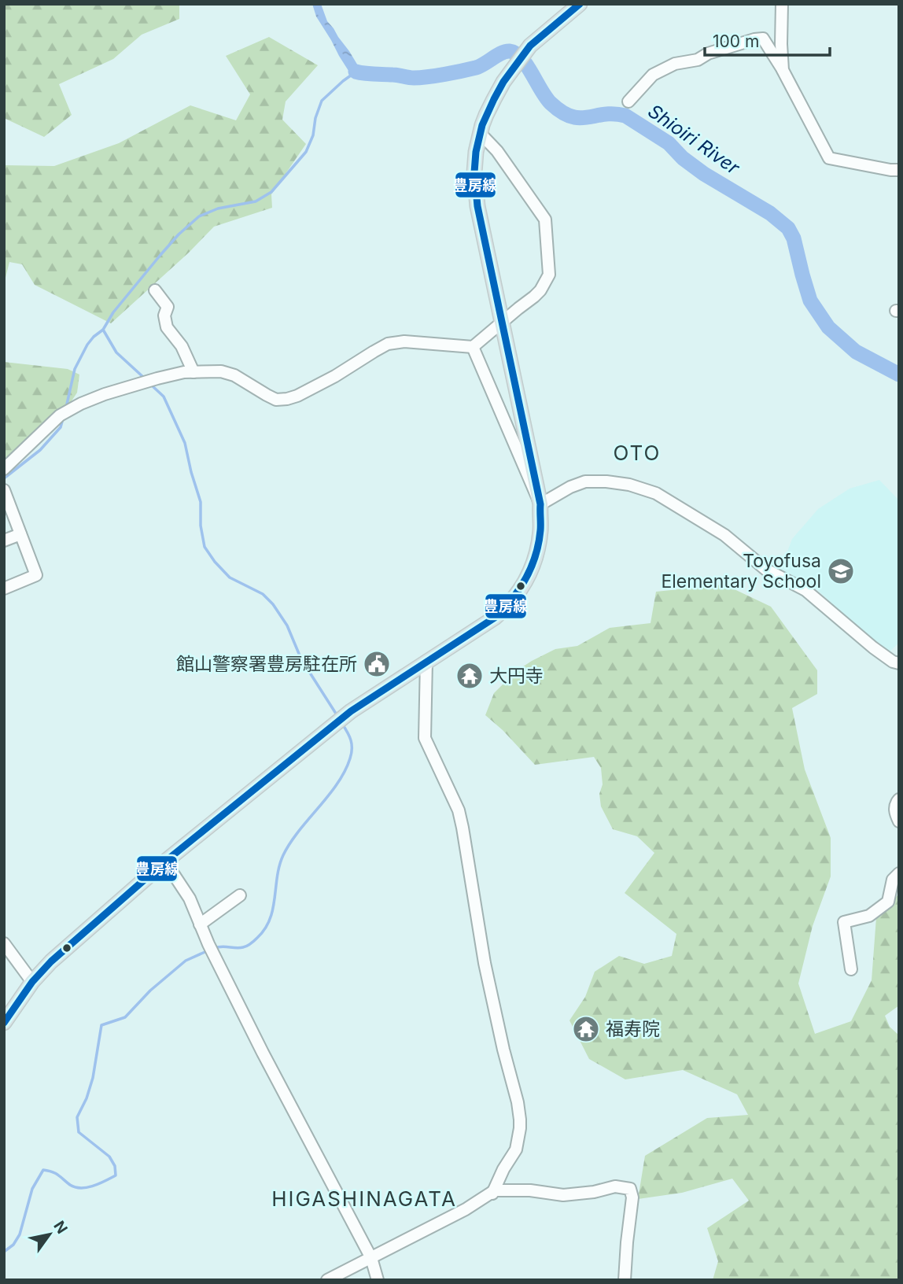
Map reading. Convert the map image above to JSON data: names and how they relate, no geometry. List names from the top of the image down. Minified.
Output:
{"districts":["OTO","HIGASHINAGATA"],"water":["Shioiri River"],"places":{"school or university":["Toyofusa Elementary School"],"public building":["館山警察署豊房駐在所"],"temple":["大円寺","福寿院"]},"lines":["transit line 豊房線"],"scale_bar":"100 m","north":"top right"}
